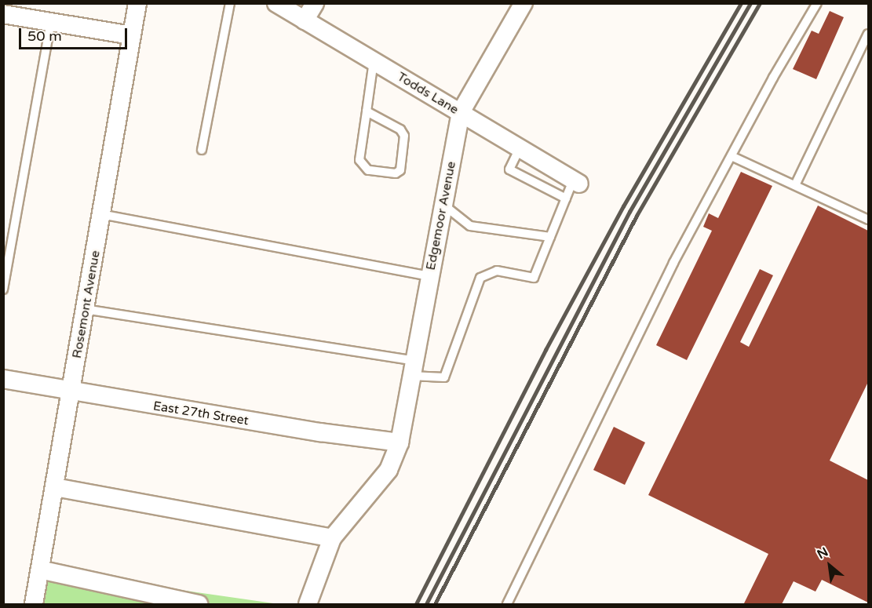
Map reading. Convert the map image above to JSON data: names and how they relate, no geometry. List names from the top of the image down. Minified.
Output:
{"streets":{"street":["Todds Lane","Edgemoor Avenue","Rosemont Avenue","East 27th Street"]},"crossings":[["Todds Lane","Edgemoor Avenue"],["Edgemoor Avenue","East 27th Street"],["Rosemont Avenue","East 27th Street"]],"scale_bar":"50 m","north":"top left"}
